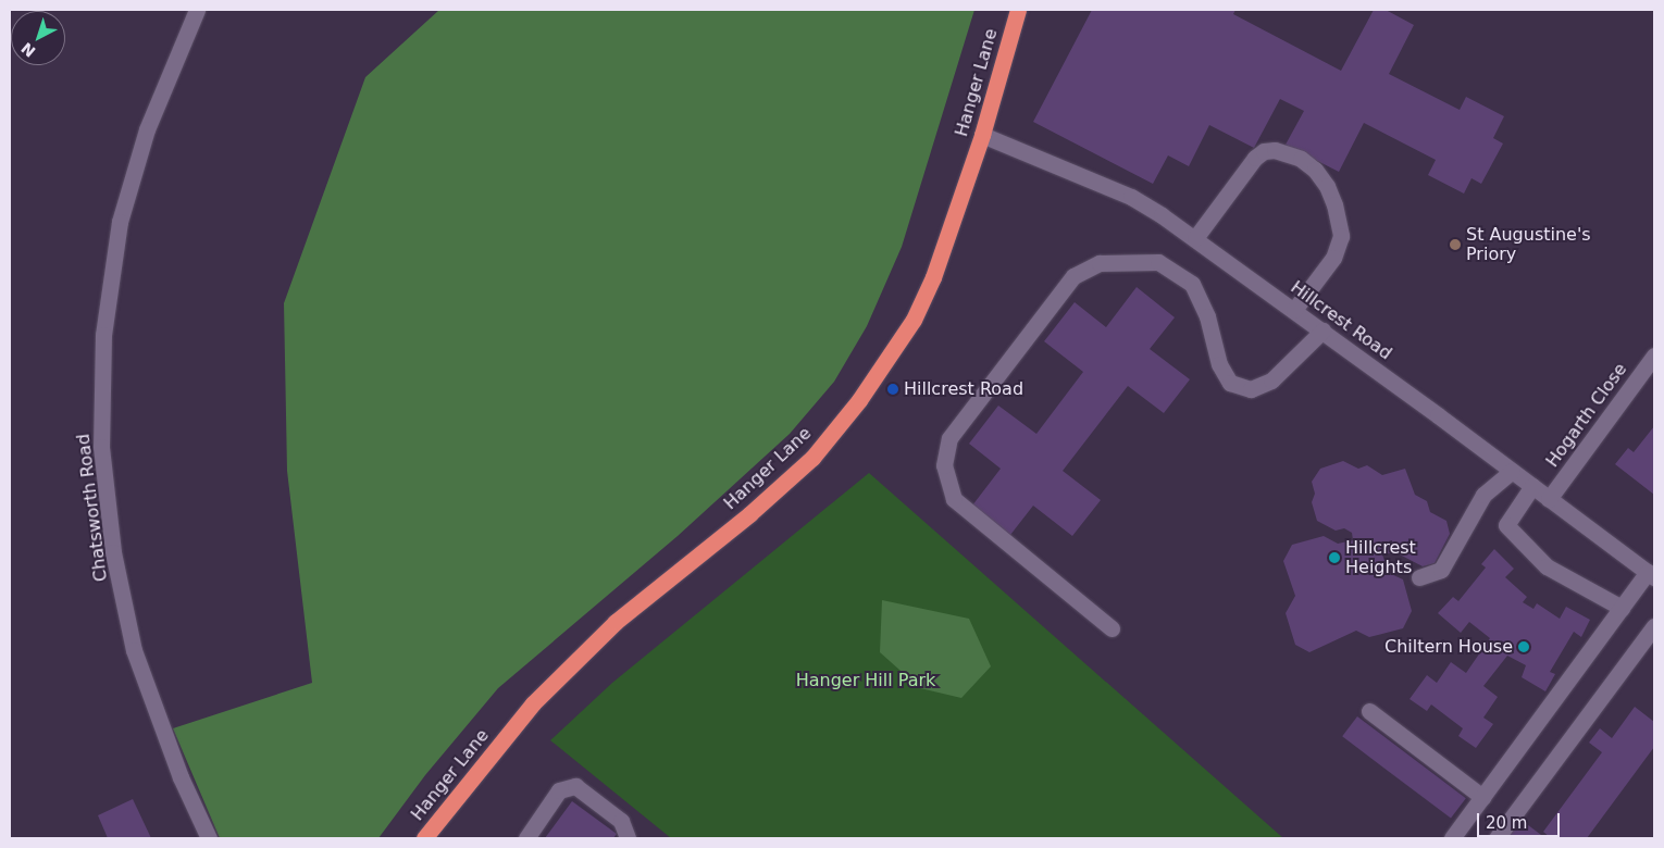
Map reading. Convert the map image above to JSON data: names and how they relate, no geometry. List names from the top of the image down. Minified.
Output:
{"streets":{"highway":["Hanger Lane"],"street":["Hillcrest Road","Hogarth Close","Chatsworth Road"]},"crossings":[["Hanger Lane","Hillcrest Road"],["Hillcrest Road","Hogarth Close"]],"parks":["Hanger Hill Park"],"places":["St Augustine's Priory","Hillcrest Road","Hillcrest Heights","Chiltern House"],"scale_bar":"20 m","north":"bottom left"}
